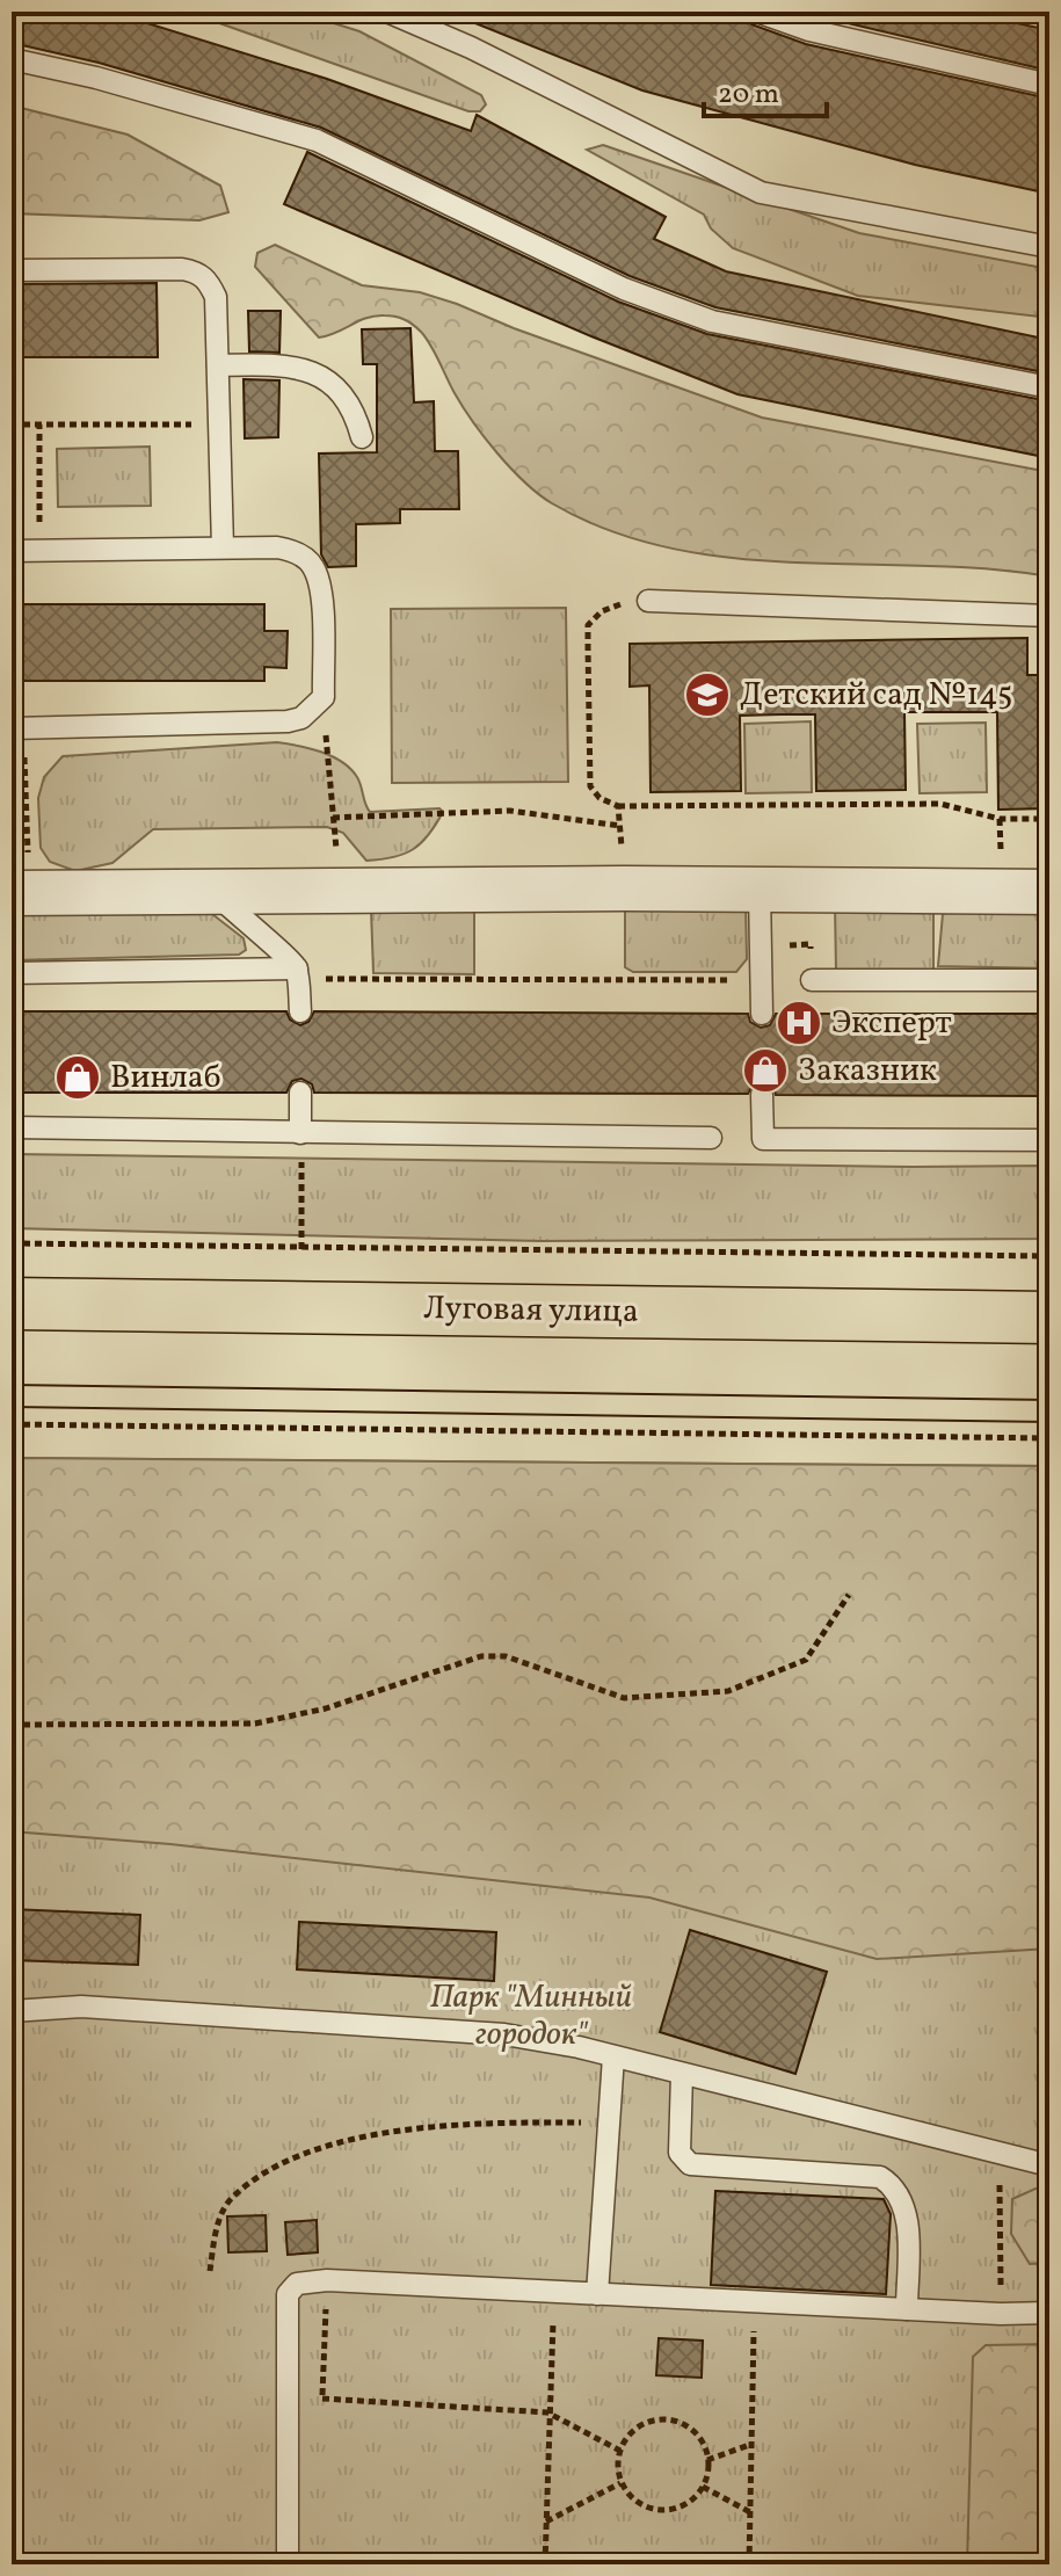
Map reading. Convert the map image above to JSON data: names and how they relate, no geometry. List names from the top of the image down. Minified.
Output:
{"streets":{"main road":["Луговая улица"]},"parks":["Парк \"Минный городок\""],"places":{"school or university":["Детский сад №145"],"hospital":["Эксперт"],"shop":["Заказник","Винлаб"]},"scale_bar":"20 m"}
